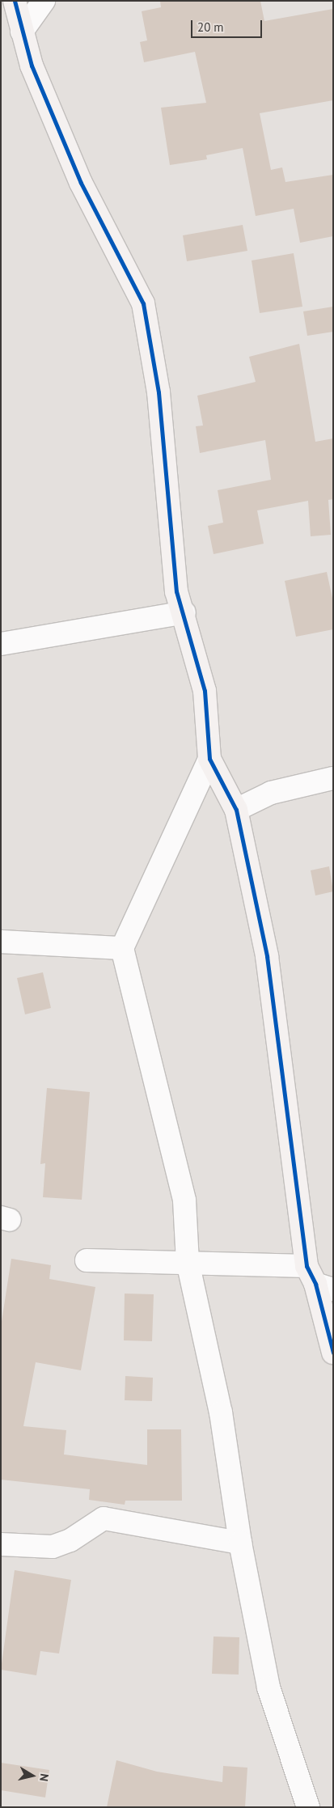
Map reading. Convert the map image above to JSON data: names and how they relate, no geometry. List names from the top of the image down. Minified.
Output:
{"scale_bar":"20 m","north":"right"}
